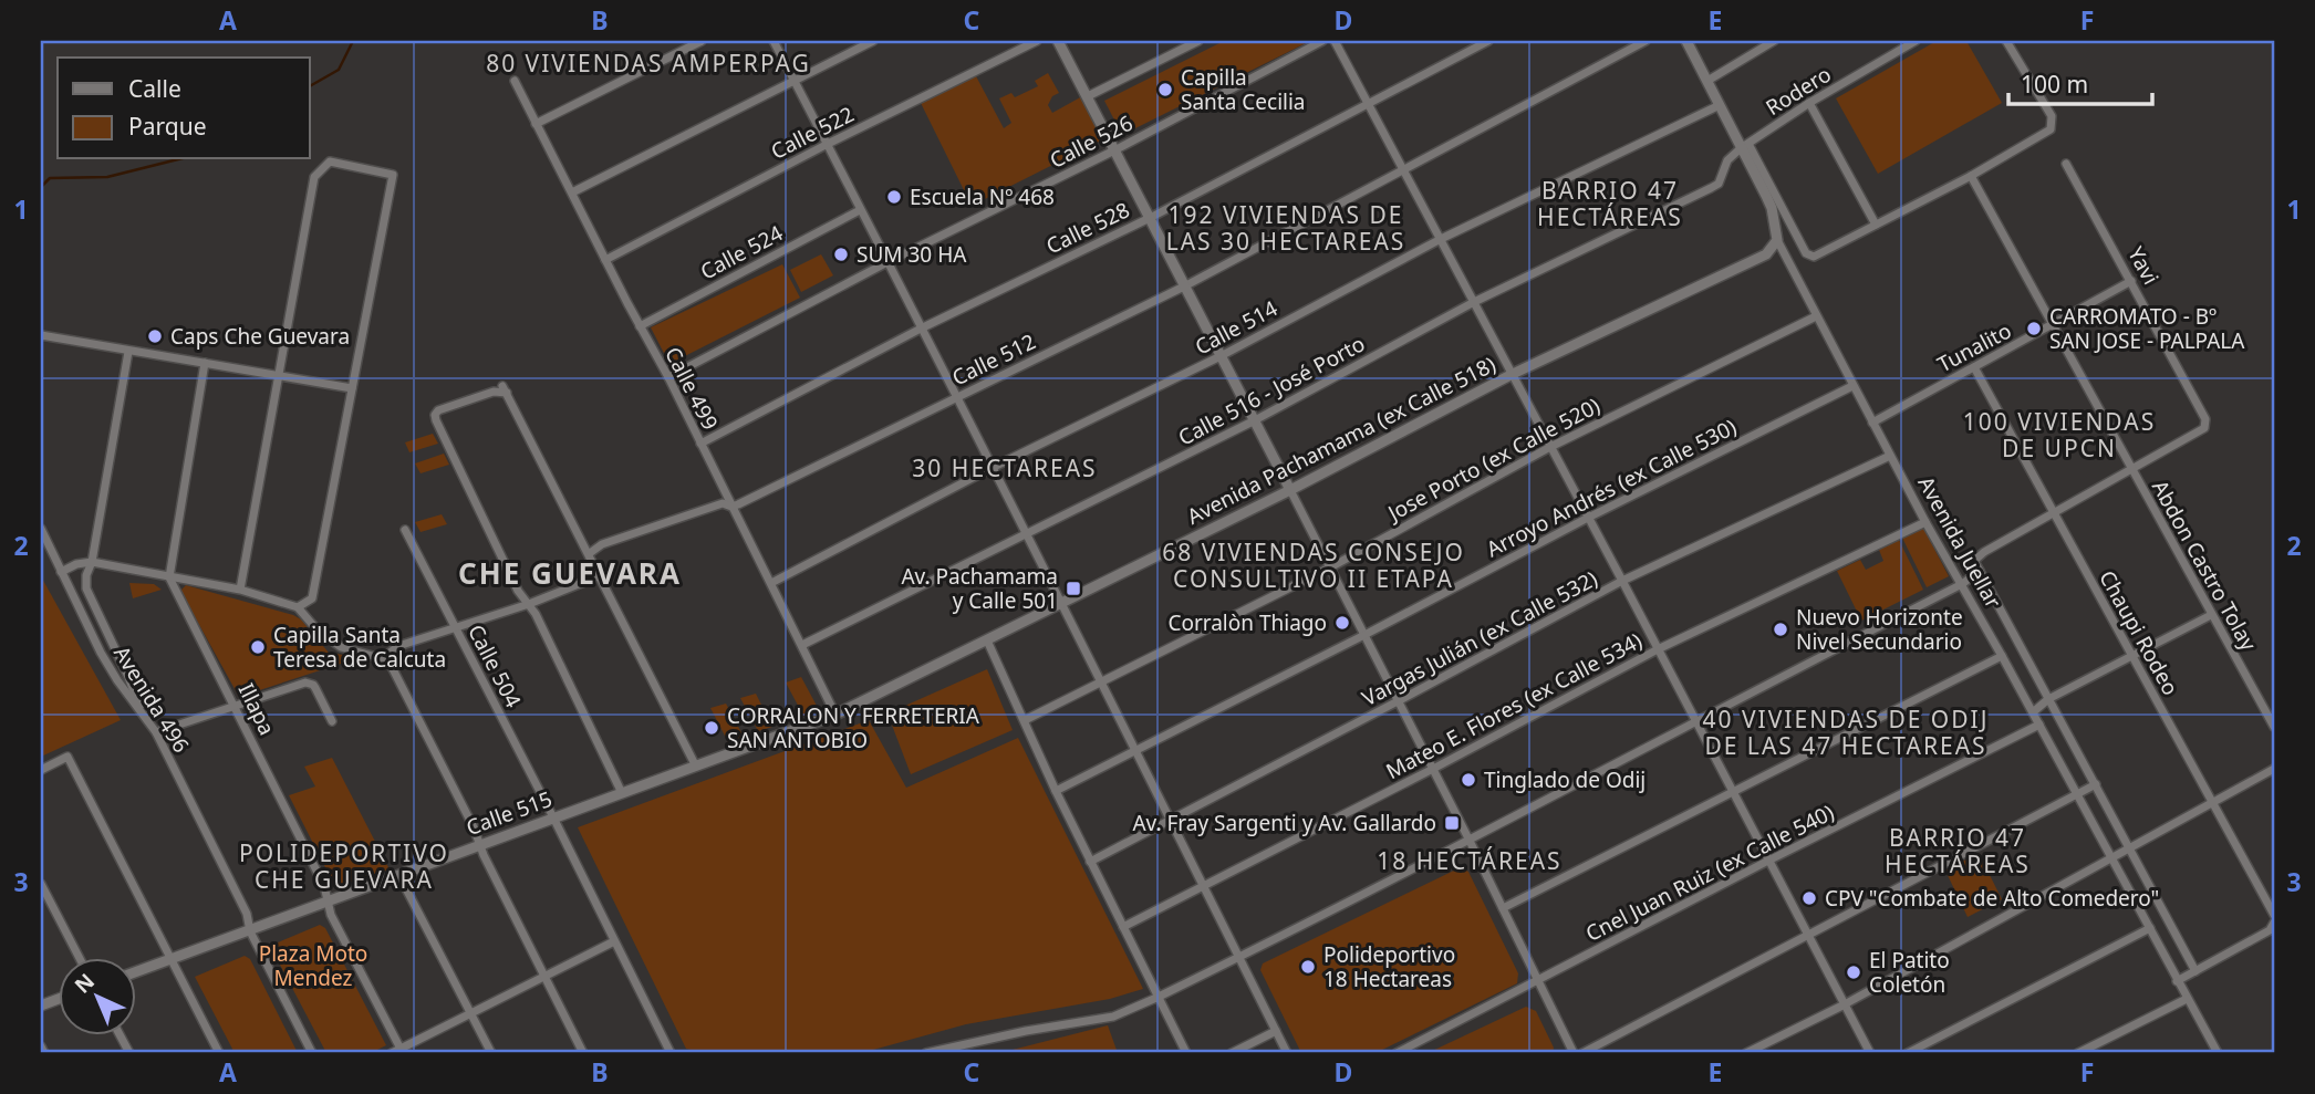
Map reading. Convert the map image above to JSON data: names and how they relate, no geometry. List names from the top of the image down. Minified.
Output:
{"streets":{"street":["Rodero","Calle 522","Calle 526","Calle 528","Calle 524","Yavi","Calle 514","Tunalito","Calle 512","Calle 499","Calle 516 - José Porto","Avenida Pachamama (ex Calle 518)","Jose Porto (ex Calle 520)","Arroyo Andrés (ex Calle 530)","Avenida Juellar","Abdon Castro Tolay","Chaupi Rodeo","Vargas Julián (ex Calle 532)","Calle 504","Avenida 496","Mateo E. Flores (ex Calle 534)","Illapa","Calle 515","Cnel Juan Ruiz (ex Calle 540)"]},"crossings":[["Rodero","Calle 516 - José Porto"],["Rodero","Avenida Juellar"],["Calle 522","Calle 499"],["Calle 526","Calle 499"],["Calle 528","Calle 499"],["Calle 524","Calle 499"],["Yavi","Tunalito"],["Yavi","Abdon Castro Tolay"],["Calle 514","Calle 499"],["Calle 514","Avenida Juellar"],["Tunalito","Avenida Juellar"],["Tunalito","Abdon Castro Tolay"],["Tunalito","Chaupi Rodeo"],["Calle 512","Calle 499"],["Calle 499","Calle 516 - José Porto"],["Calle 499","Avenida Pachamama (ex Calle 518)"],["Calle 516 - José Porto","Avenida Juellar"],["Avenida Pachamama (ex Calle 518)","Avenida Juellar"],["Avenida Pachamama (ex Calle 518)","Calle 515"],["Jose Porto (ex Calle 520)","Avenida Juellar"],["Arroyo Andrés (ex Calle 530)","Avenida Juellar"],["Avenida Juellar","Vargas Julián (ex Calle 532)"],["Avenida Juellar","Mateo E. Flores (ex Calle 534)"],["Avenida Juellar","Cnel Juan Ruiz (ex Calle 540)"],["Calle 504","Calle 515"],["Avenida 496","Calle 515"],["Illapa","Calle 515"]],"districts":["80 VIVIENDAS AMPERPAG","BARRIO 47 HECTÁREAS","192 VIVIENDAS DE LAS 30 HECTAREAS","100 VIVIENDAS DE UPCN","30 HECTAREAS","68 VIVIENDAS CONSEJO CONSULTIVO II ETAPA","CHE GUEVARA","40 VIVIENDAS DE ODIJ DE LAS 47 HECTAREAS","BARRIO 47 HECTÁREAS","POLIDEPORTIVO CHE GUEVARA","18 HECTÁREAS"],"parks":["Plaza Moto Mendez"],"places":{"other":["Capilla Santa Cecilia","Escuela Nº 468","SUM 30 HA","CARROMATO - Bº SAN JOSE - PALPALA","Caps Che Guevara","Corralòn Thiago","Nuevo Horizonte Nivel Secundario","Capilla Santa Teresa de Calcuta","CORRALON Y FERRETERIA SAN ANTOBIO","Tinglado de Odij","CPV \"Combate de Alto Comedero\"","Polideportivo 18 Hectareas","El Patito Coletón"],"transit":["Av. Pachamama y Calle 501","Av. Fray Sargenti y Av. Gallardo"]},"legend":["Calle","Parque"],"scale_bar":"100 m","north":"top left","grid":{"columns":["A","B","C","D","E","F"],"rows":["1","2","3"]}}
